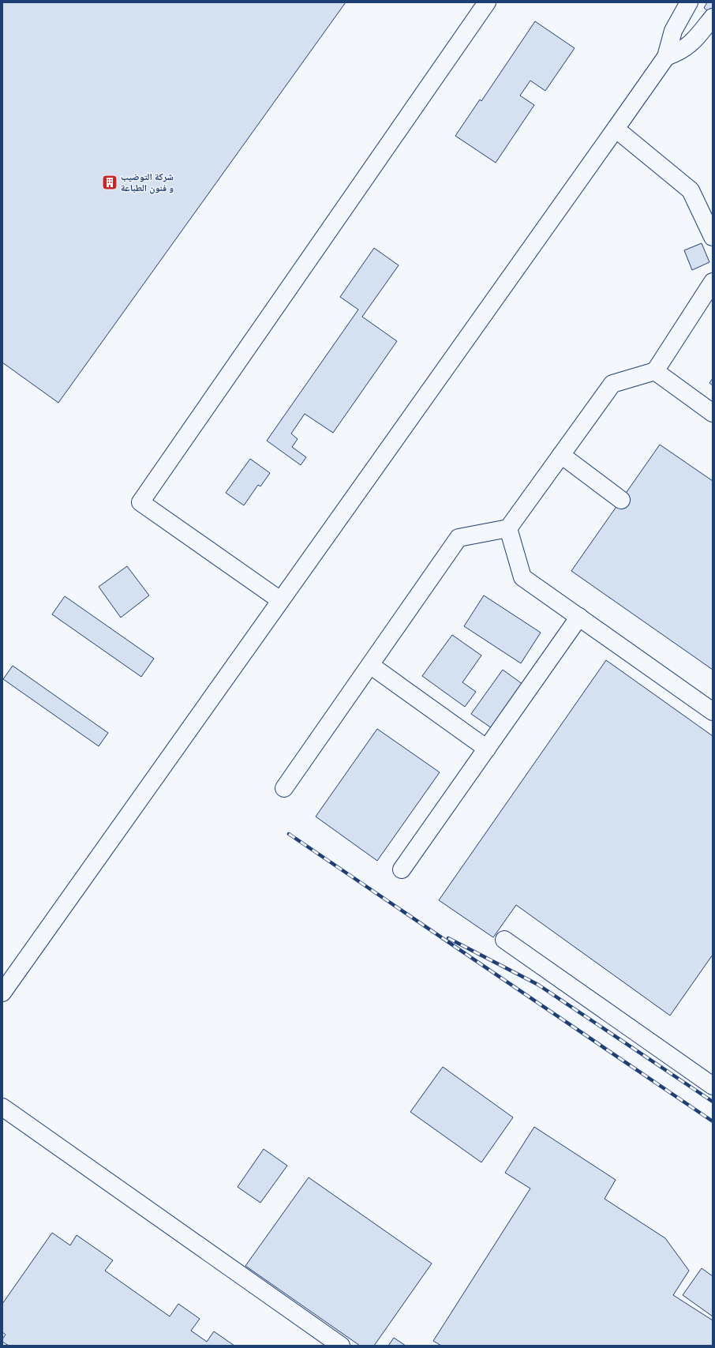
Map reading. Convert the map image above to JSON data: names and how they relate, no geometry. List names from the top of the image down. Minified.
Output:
{"places":{"building":["شركة التوضيب و فنون الطباعة"]}}
